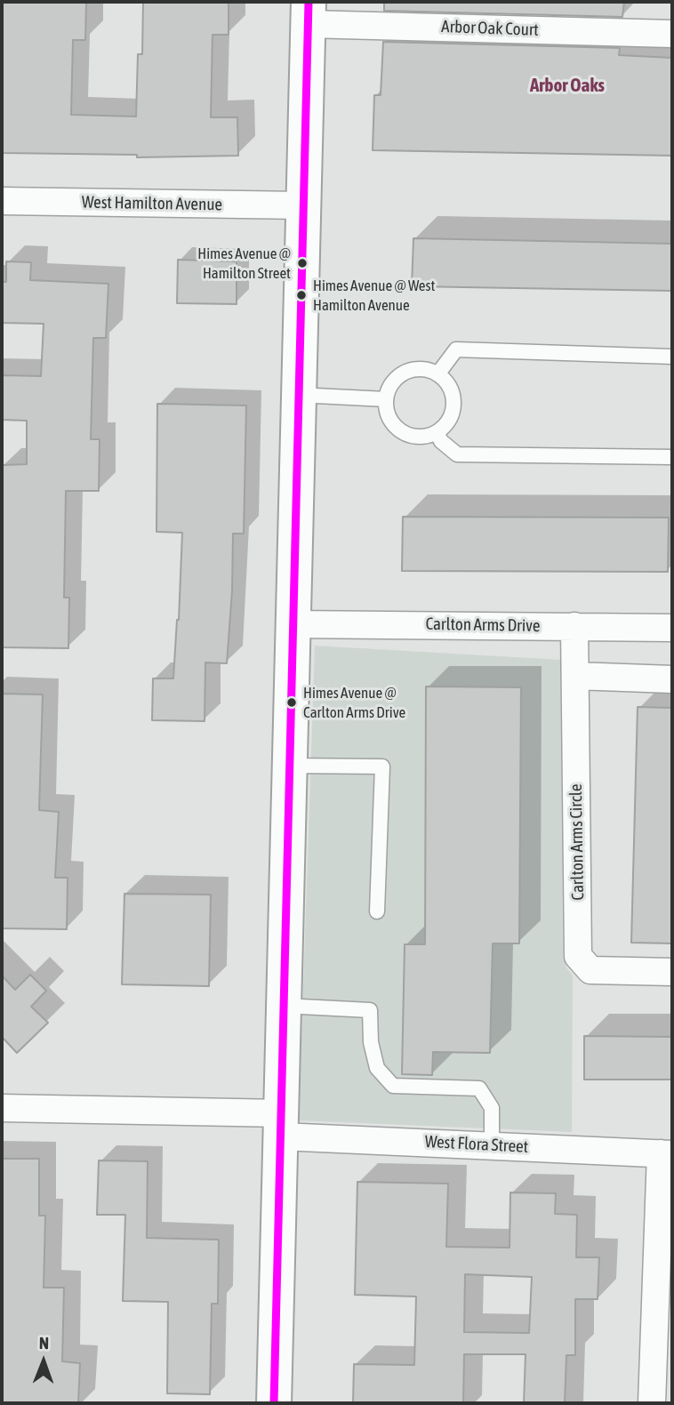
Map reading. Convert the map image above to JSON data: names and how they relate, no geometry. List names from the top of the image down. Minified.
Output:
{"streets":{"street":["Arbor Oak Court","West Hamilton Avenue","Carlton Arms Drive","Carlton Arms Circle","West Flora Street"]},"crossings":[["Carlton Arms Drive","Carlton Arms Circle"]],"districts":["Arbor Oaks"],"places":["Himes Avenue @ Hamilton Street","Himes Avenue @ West Hamilton Avenue","Himes Avenue @ Carlton Arms Drive"],"north":"top"}
